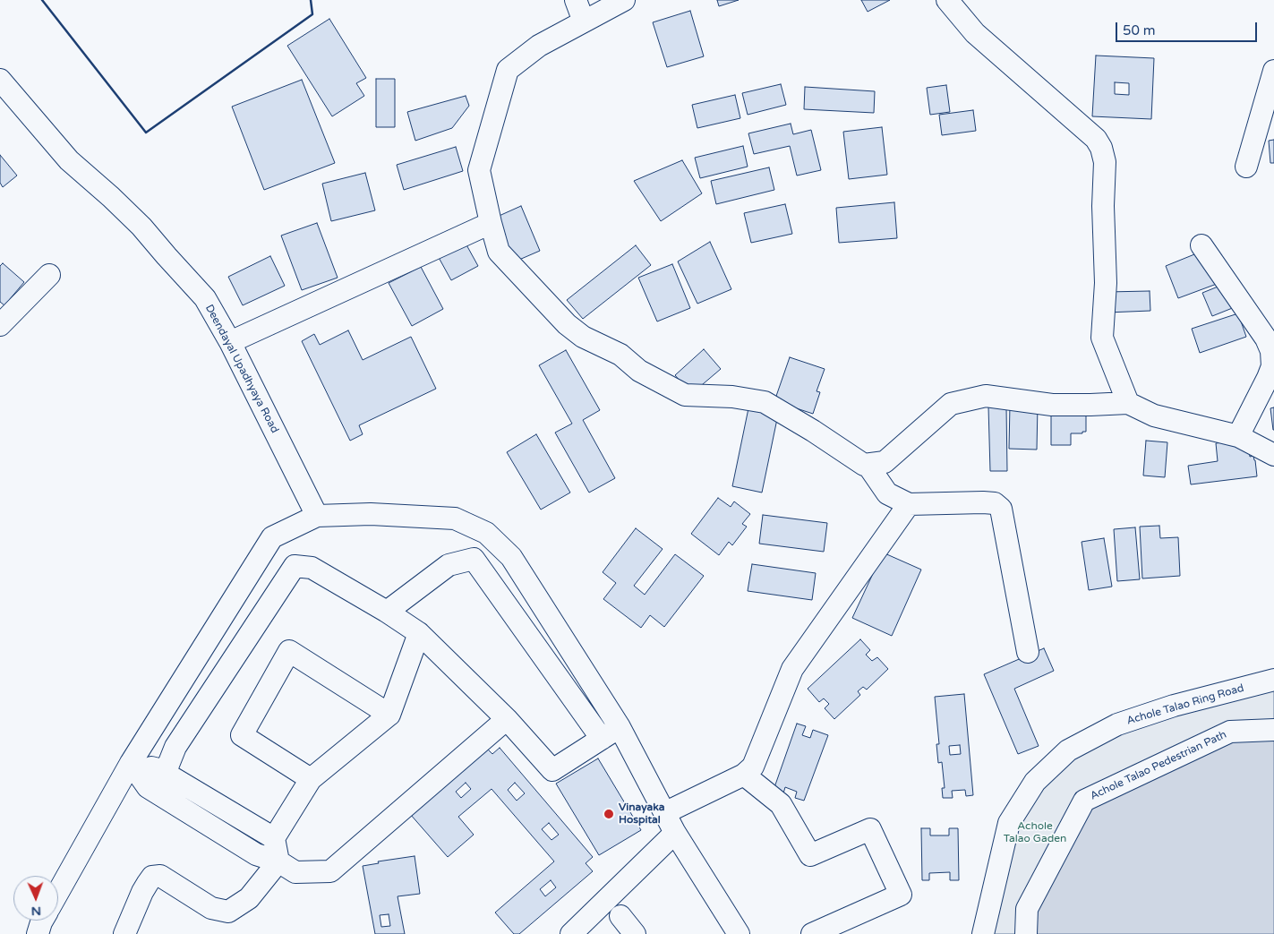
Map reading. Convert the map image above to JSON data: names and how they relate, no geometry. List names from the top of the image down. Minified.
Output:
{"streets":{"street":["Deendayal Upadhyaya Road","Achole Talao Ring Road","Achole Talao Pedestrian Path"]},"parks":["Achole Talao Gaden"],"places":["Vinayaka Hospital"],"scale_bar":"50 m","north":"bottom"}
